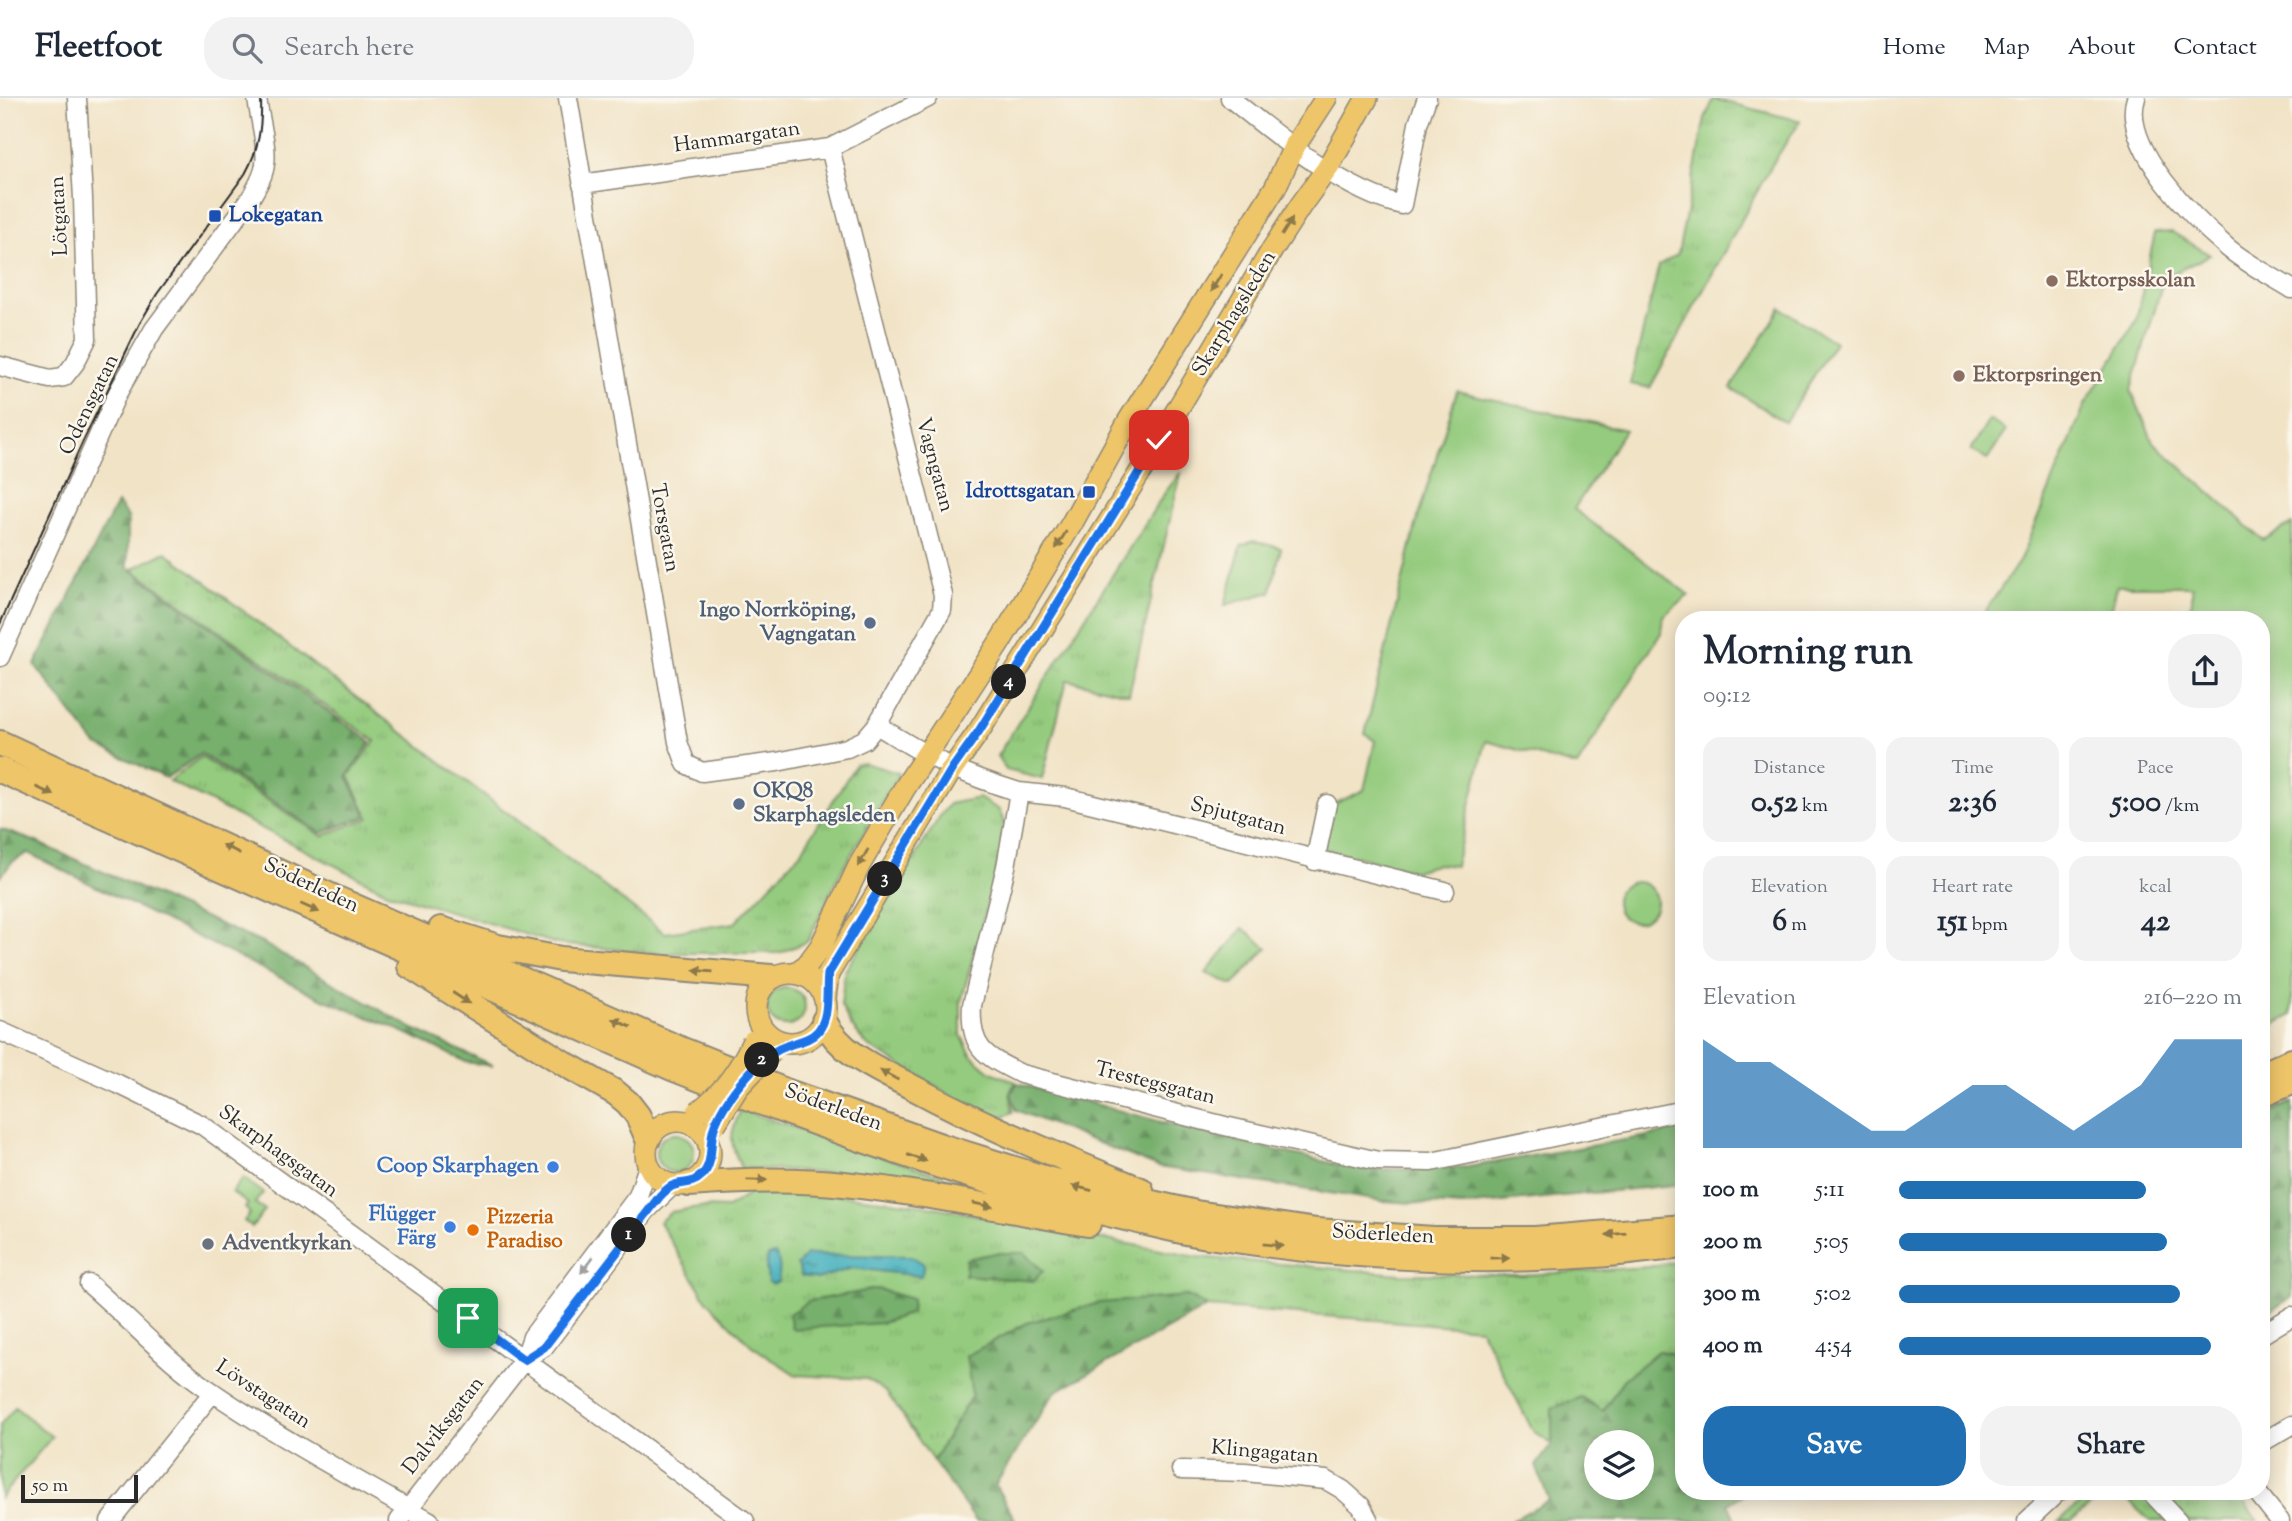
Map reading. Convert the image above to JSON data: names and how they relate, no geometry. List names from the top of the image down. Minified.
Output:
{"streets":{"highway":["Söderleden"],"main road":["Skarphagsleden"],"street":["Hammargatan","Lötgatan","Odensgatan","Vagngatan","Torsgatan","Spjutgatan","Trestegsgatan","Skarphagsgatan","Lövstagatan","Dalviksgatan","Klingagatan"]},"crossings":[["Hammargatan","Vagngatan"],["Hammargatan","Torsgatan"],["Vagngatan","Torsgatan"],["Spjutgatan","Trestegsgatan"],["Skarphagsgatan","Dalviksgatan"],["Lövstagatan","Dalviksgatan"]],"places":{"transit":["Lokegatan","Idrottsgatan"],"other":["Ektorpsskolan","Ektorpsringen","Ingo Norrköping, Vagngatan","OKQ8 Skarphagsleden","Coop Skarphagen","Flügger Färg","Pizzeria Paradiso","Adventkyrkan"]},"scale_bar":"50 m","page":{"header":"Fleetfoot","search":"Search here","nav":["Home","Map","About","Contact"],"heading":["Morning run","09:12"],"pins":["4","3","2","1"],"stats":[["Distance","0.52 km"],["Time","2:36"],["Pace","5:00 /km"],["Elevation","6 m"],["Heart rate","151 bpm"],["kcal","42"]],"chart":["Elevation","216–220 m"],"list":[{"name":"100 m","note":"5:11"},{"name":"200 m","note":"5:05"},{"name":"300 m","note":"5:02"},{"name":"400 m","note":"4:54"}],"buttons":["Save","Share"],"scale":"50 m"}}
